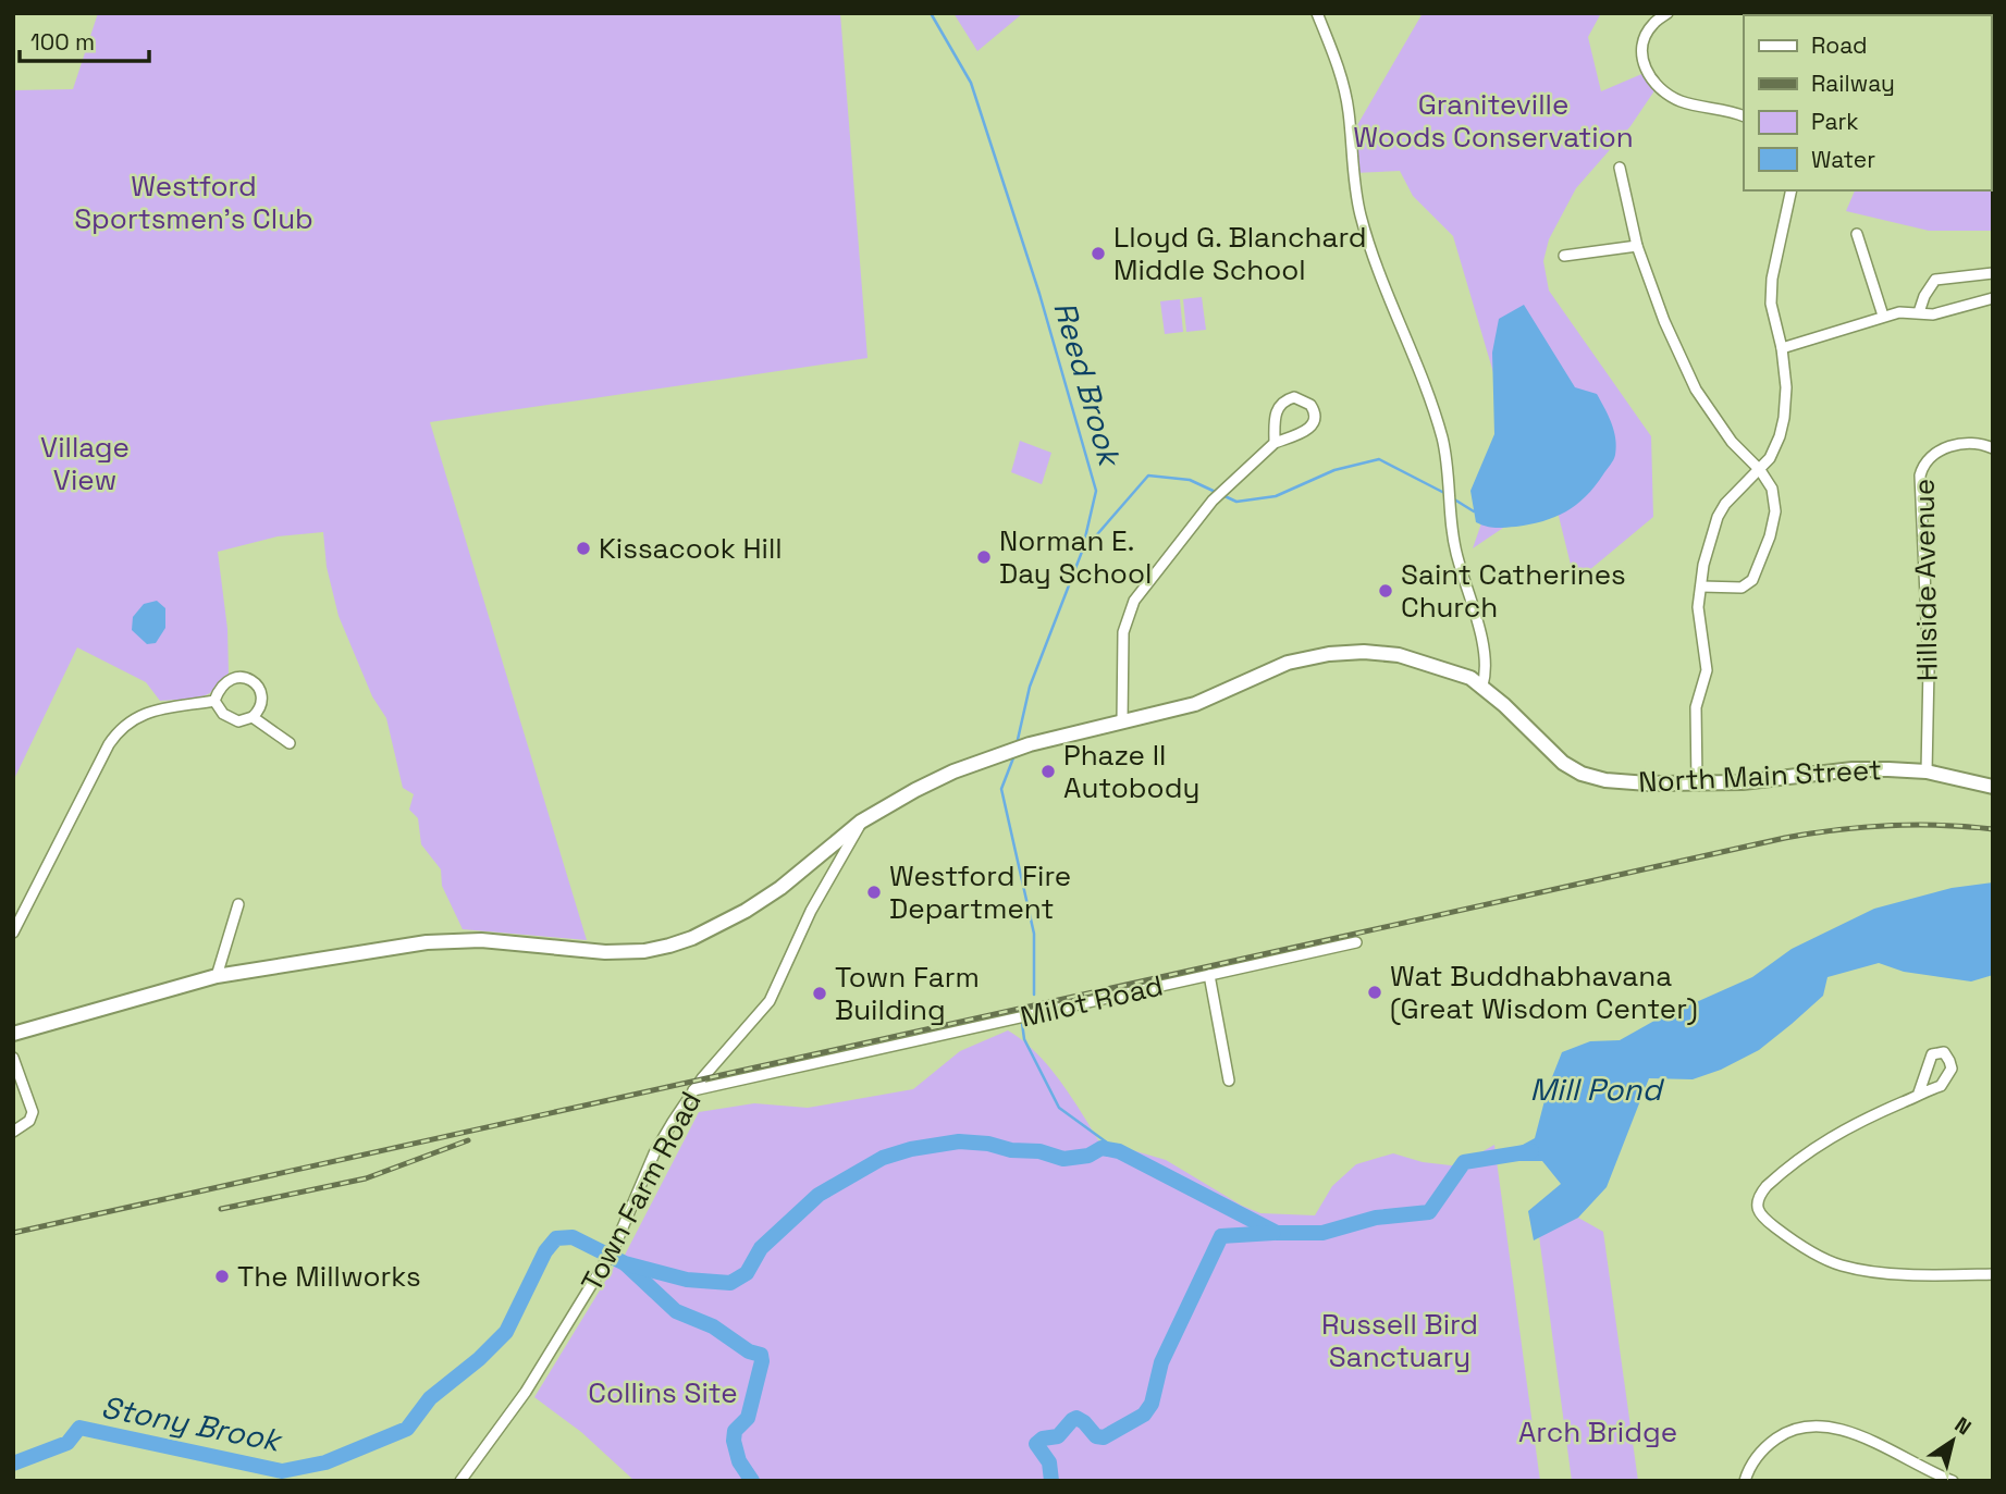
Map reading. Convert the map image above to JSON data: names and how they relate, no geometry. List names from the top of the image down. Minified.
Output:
{"streets":{"main road":["North Main Street"],"street":["Hillside Avenue","Milot Road","Town Farm Road"]},"crossings":[["Hillside Avenue","North Main Street"],["North Main Street","Town Farm Road"],["Milot Road","Town Farm Road"]],"water":["Reed Brook","Mill Pond","Stony Brook"],"parks":["Graniteville Woods Conservation","Westford Sportsmen’s Club","Village View","Russell Bird Sanctuary","Collins Site","Arch Bridge"],"places":["Lloyd G. Blanchard Middle School","Kissacook Hill","Norman E. Day School","Saint Catherines Church","Phaze II Autobody","Westford Fire Department","Wat Buddhabhavana (Great Wisdom Center)","Town Farm Building","The Millworks"],"legend":["Road","Railway","Park","Water"],"scale_bar":"100 m","north":"top right"}
